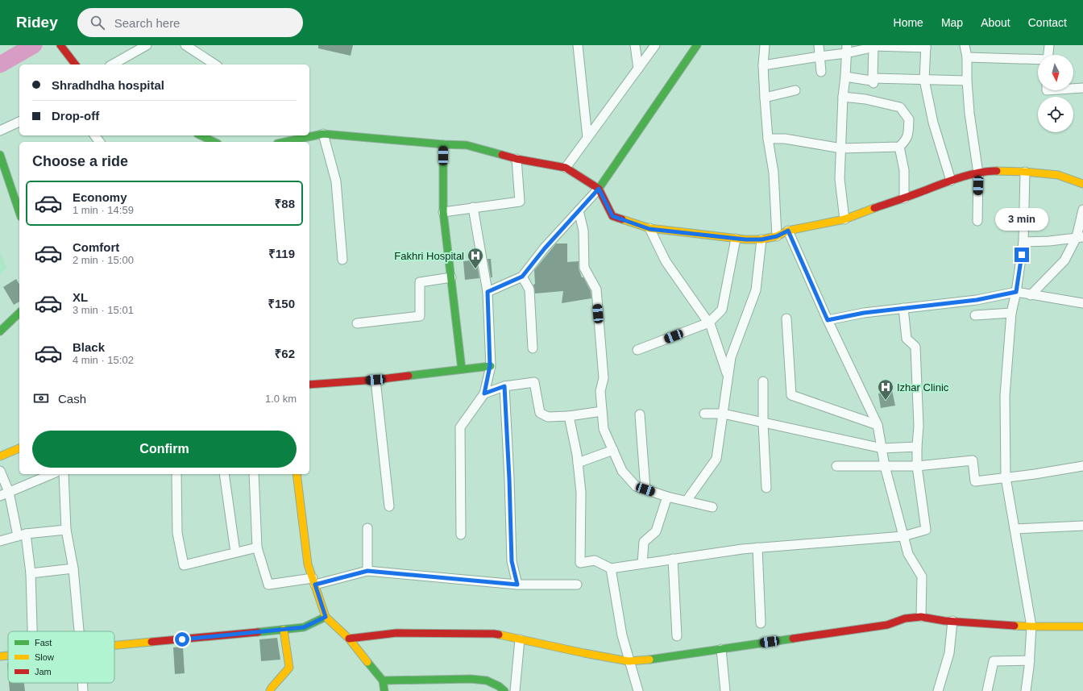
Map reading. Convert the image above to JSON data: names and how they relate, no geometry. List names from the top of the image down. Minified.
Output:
{"places":{"hospital":["Fakhri Hospital","Izhar Clinic"]},"legend":["Fast","Slow","Jam"],"north":"bottom","page":{"header":"Ridey","search":"Search here","nav":["Home","Map","About","Contact"],"banner":["Shradhdha hospital","Drop-off"],"heading":"Choose a ride","list":[{"name":"Economy","note":"1 min · 14:59","value":"₹88"},{"name":"Comfort","note":"2 min · 15:00","value":"₹119"},{"name":"XL","note":"3 min · 15:01","value":"₹150"},{"name":"Black","note":"4 min · 15:02","value":"₹62"}],"bubble":"3 min","pay":["Cash","1.0 km"],"buttons":"Confirm"}}
